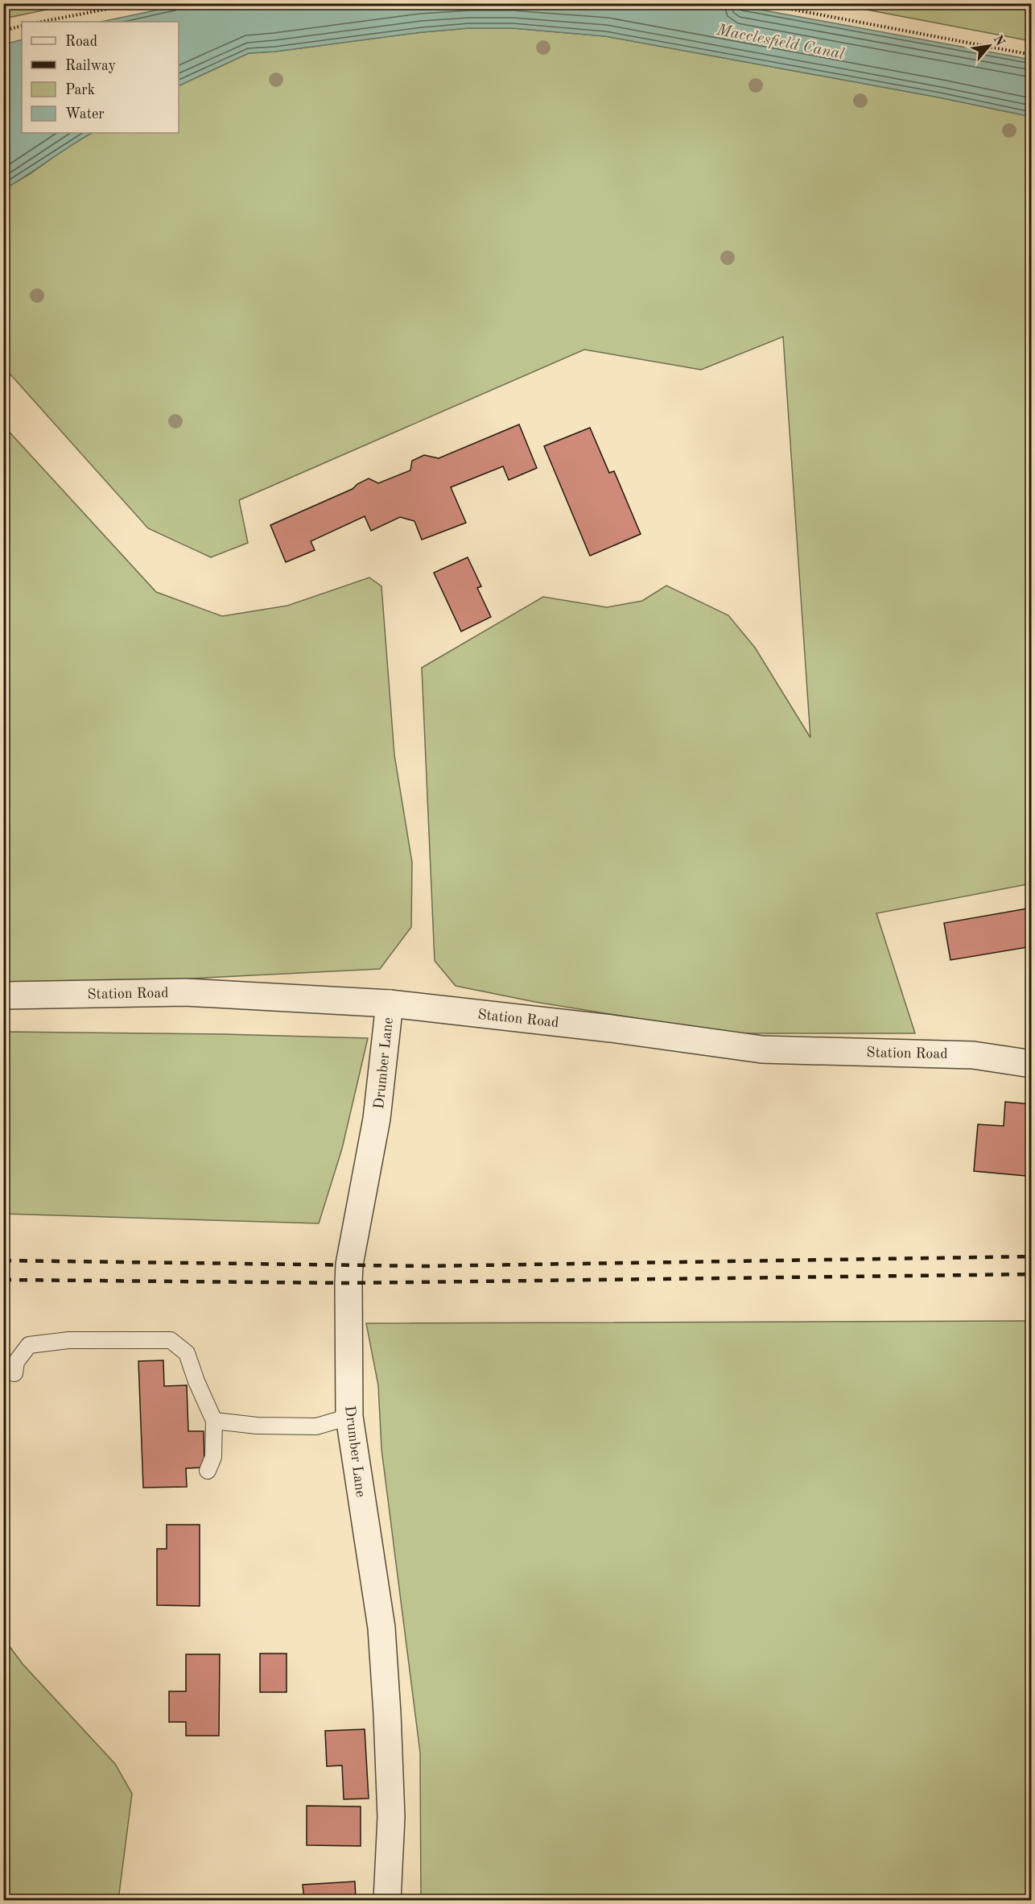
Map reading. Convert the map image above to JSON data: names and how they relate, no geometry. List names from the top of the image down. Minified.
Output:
{"streets":{"street":["Station Road","Drumber Lane"]},"crossings":[["Station Road","Drumber Lane"]],"water":["Macclesfield Canal"],"legend":["Road","Railway","Park","Water"],"north":"top right"}
